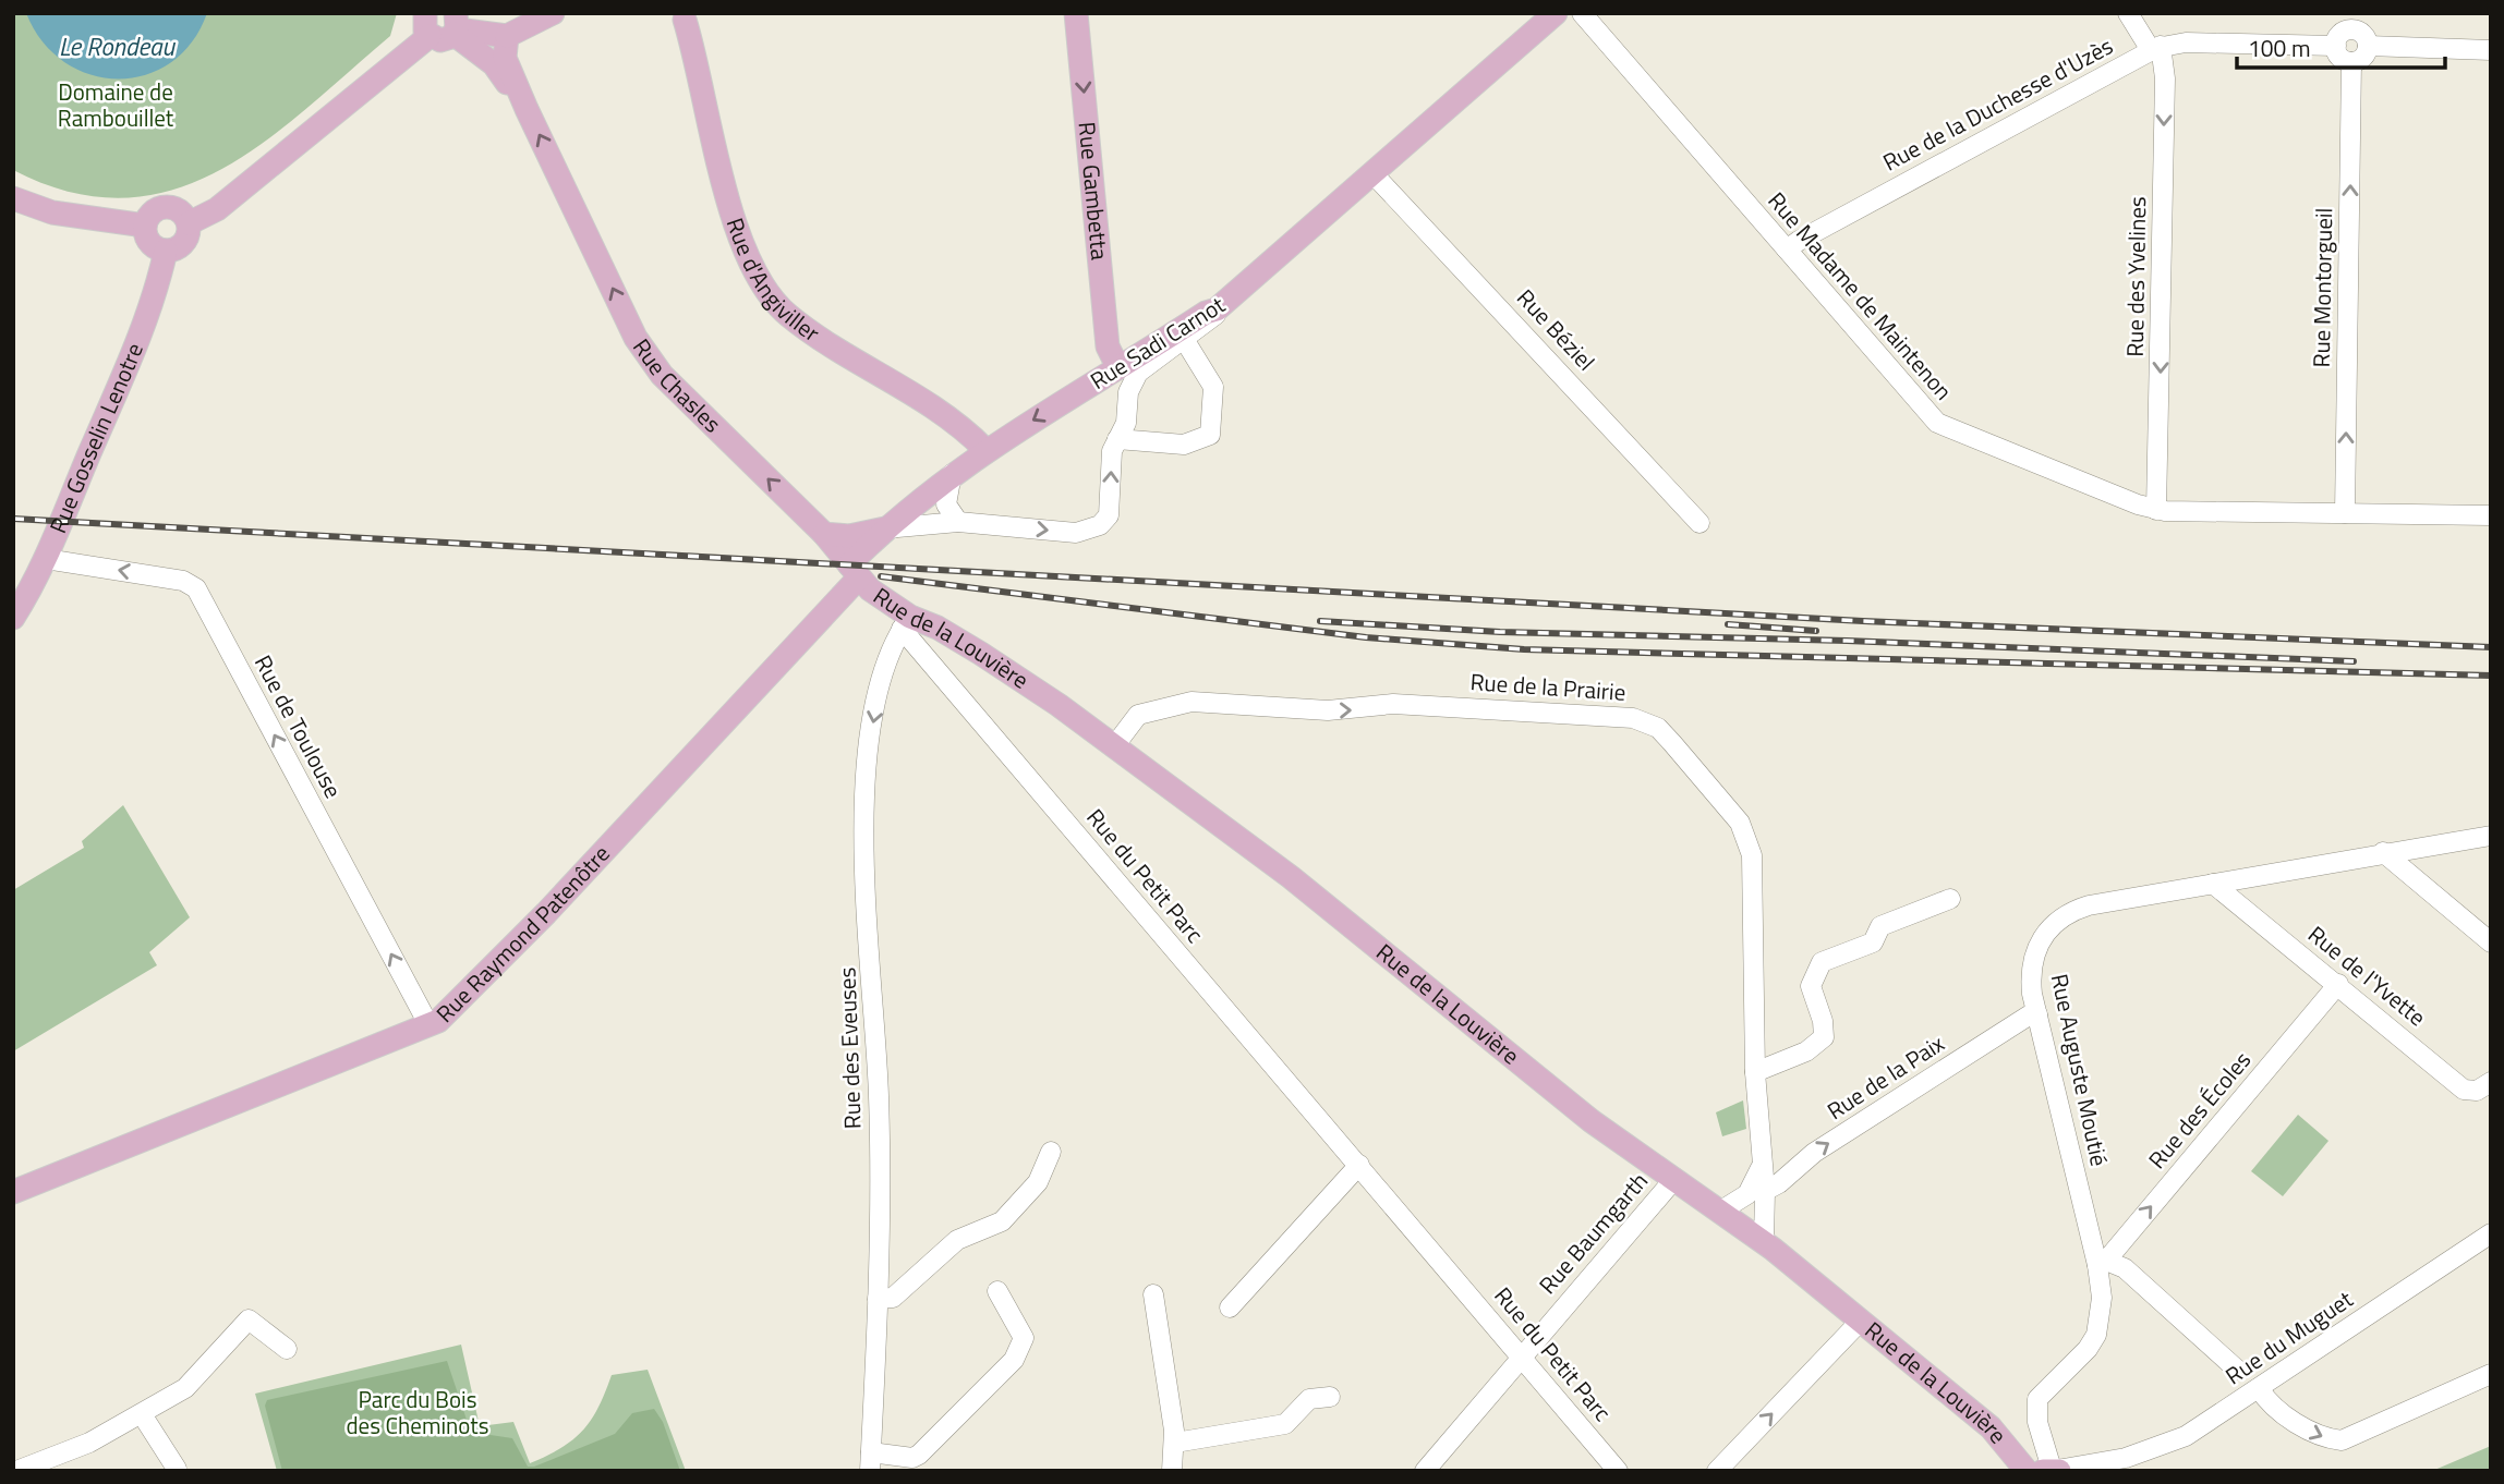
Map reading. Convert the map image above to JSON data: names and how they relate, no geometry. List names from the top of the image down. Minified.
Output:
{"streets":{"main road":["Rue Gambetta","Rue d'Angiviller","Rue Sadi Carnot","Rue Chasles","Rue Gosselin Lenotre","Rue de la Louvière","Rue Raymond Patenôtre"],"street":["Rue de la Duchesse d'Uzès","Rue des Yvelines","Rue Montorgueil","Rue Madame de Maintenon","Rue Béziel","Rue de la Prairie","Rue de Toulouse","Rue du Petit Parc","Rue de l'Yvette","Rue des Eveuses","Rue Auguste Moutié","Rue de la Paix","Rue des Écoles","Rue Baumgarth","Rue du Muguet"]},"crossings":[["Rue de la Duchesse d'Uzès","Rue des Yvelines"],["Rue de la Duchesse d'Uzès","Rue Montorgueil"],["Rue de la Duchesse d'Uzès","Rue Madame de Maintenon"],["Rue Gambetta","Rue Sadi Carnot"],["Rue d'Angiviller","Rue Sadi Carnot"],["Rue des Yvelines","Rue Madame de Maintenon"],["Rue Montorgueil","Rue Madame de Maintenon"],["Rue Béziel","Rue Sadi Carnot"],["Rue Sadi Carnot","Rue Chasles"],["Rue Sadi Carnot","Rue de la Louvière"],["Rue Sadi Carnot","Rue Raymond Patenôtre"],["Rue Chasles","Rue de la Louvière"],["Rue Chasles","Rue Raymond Patenôtre"],["Rue Gosselin Lenotre","Rue de Toulouse"],["Rue de la Louvière","Rue de la Prairie"],["Rue de la Louvière","Rue du Petit Parc"],["Rue de la Louvière","Rue Raymond Patenôtre"],["Rue de la Louvière","Rue des Eveuses"],["Rue de la Louvière","Rue Baumgarth"],["Rue de la Prairie","Rue de la Paix"],["Rue de Toulouse","Rue Raymond Patenôtre"],["Rue du Petit Parc","Rue des Eveuses"],["Rue du Petit Parc","Rue Baumgarth"],["Rue de l'Yvette","Rue Auguste Moutié"],["Rue de l'Yvette","Rue des Écoles"],["Rue Auguste Moutié","Rue de la Paix"],["Rue Auguste Moutié","Rue des Écoles"],["Rue Auguste Moutié","Rue du Muguet"]],"one_way":["Rue Gambetta","Rue des Yvelines","Rue Montorgueil","Rue Chasles","Rue de Toulouse","Rue des Eveuses","Rue de la Paix","Rue des Écoles"],"water":["Le Rondeau"],"parks":["Domaine de Rambouillet","Parc du Bois des Cheminots"],"scale_bar":"100 m"}
